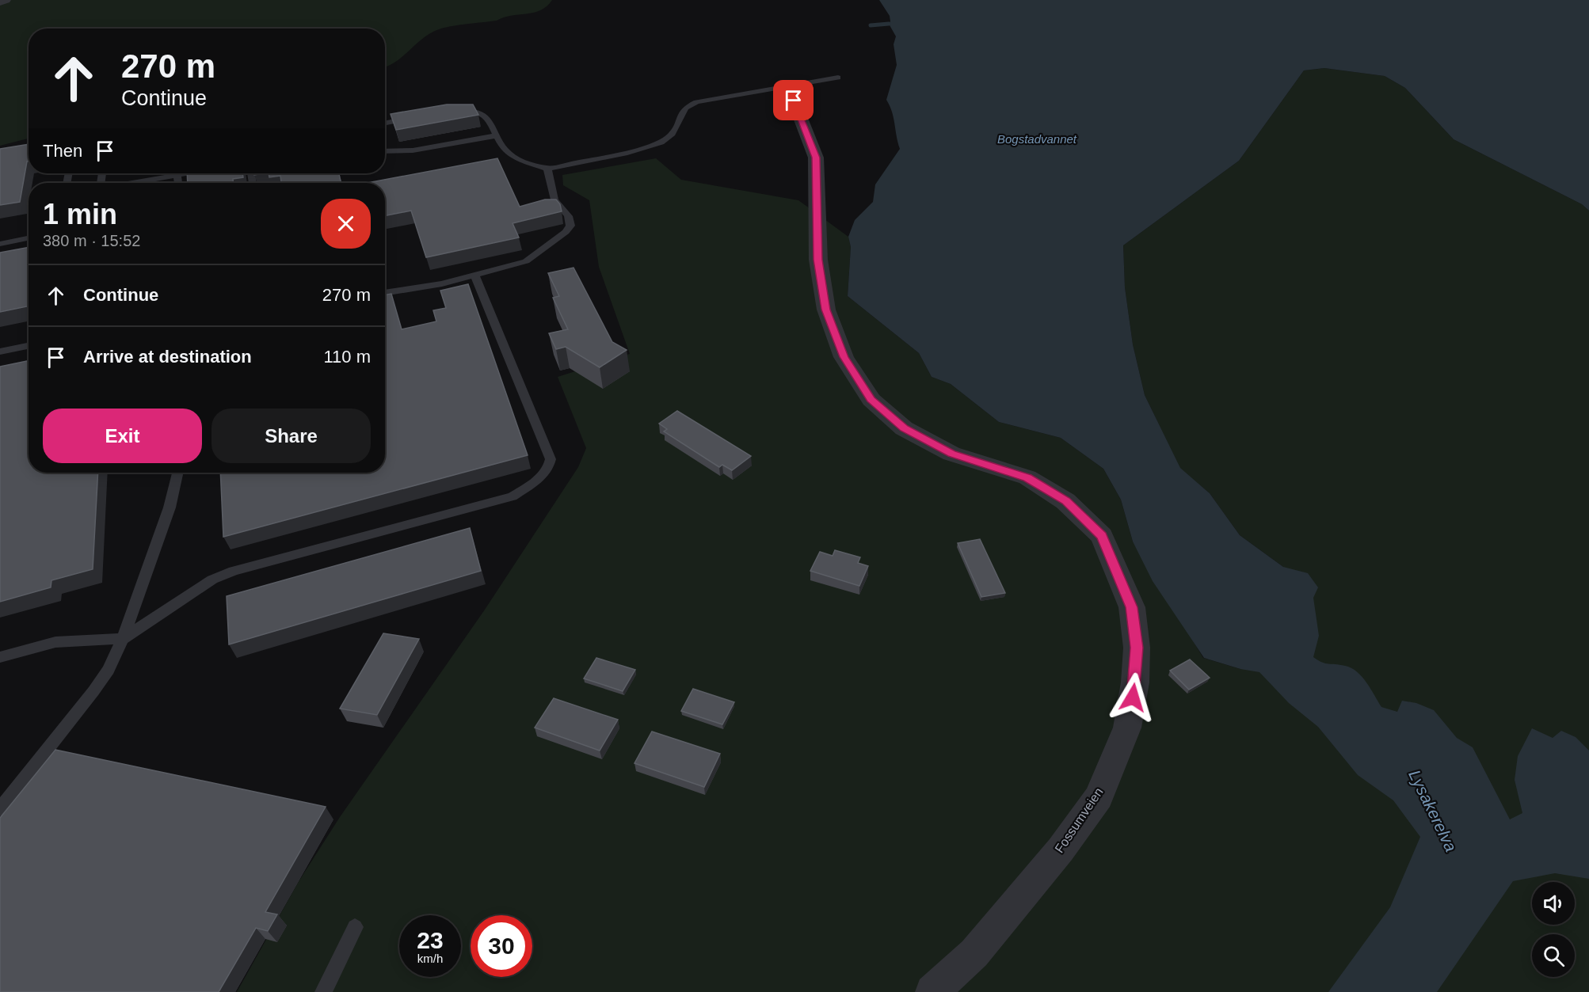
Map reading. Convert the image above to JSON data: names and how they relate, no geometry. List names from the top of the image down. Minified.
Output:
{"streets":{"street":["Fossumveien"]},"water":["Bogstadvannet","Lysakerelva"],"page":{"turn":["270 m","Continue"],"then":"Then","heading":["1 min","380 m · 15:52"],"list":[{"name":"Continue","value":"270 m"},{"name":"Arrive at destination","value":"110 m"}],"buttons":["Exit","Share"],"speed":"23 km/h","limit":"30"}}
